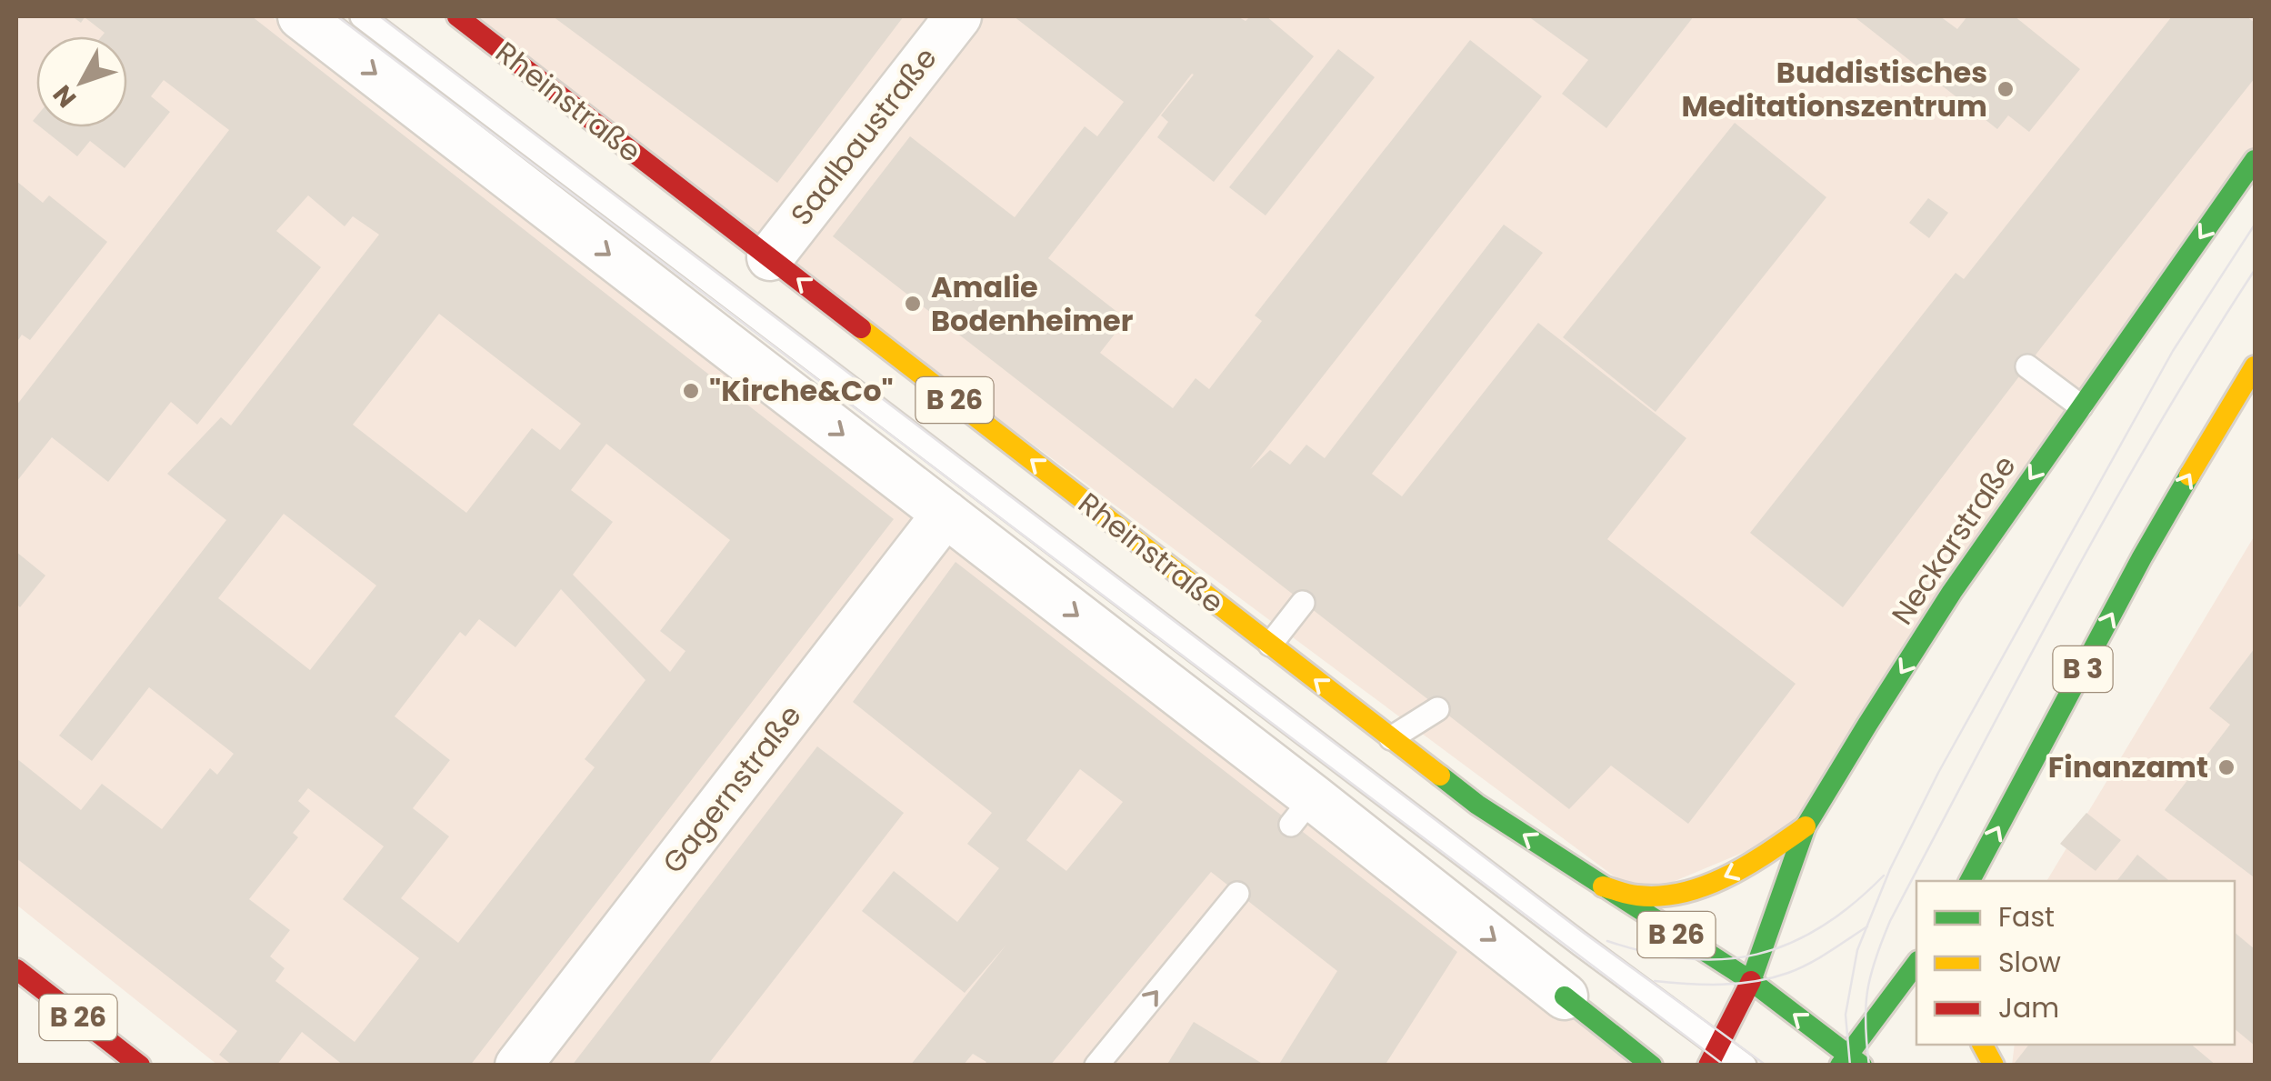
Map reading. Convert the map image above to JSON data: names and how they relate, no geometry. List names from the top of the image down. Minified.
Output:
{"streets":{"main road":["Rheinstraße","B 26","Neckarstraße","B 3"],"street":["Saalbaustraße","Gagernstraße"]},"crossings":[["Rheinstraße","Saalbaustraße"],["Rheinstraße","Neckarstraße"]],"places":["Buddistisches Meditationszentrum","Amalie Bodenheimer","\"Kirche&Co\"","Finanzamt"],"legend":["Fast","Slow","Jam"],"north":"bottom left"}
